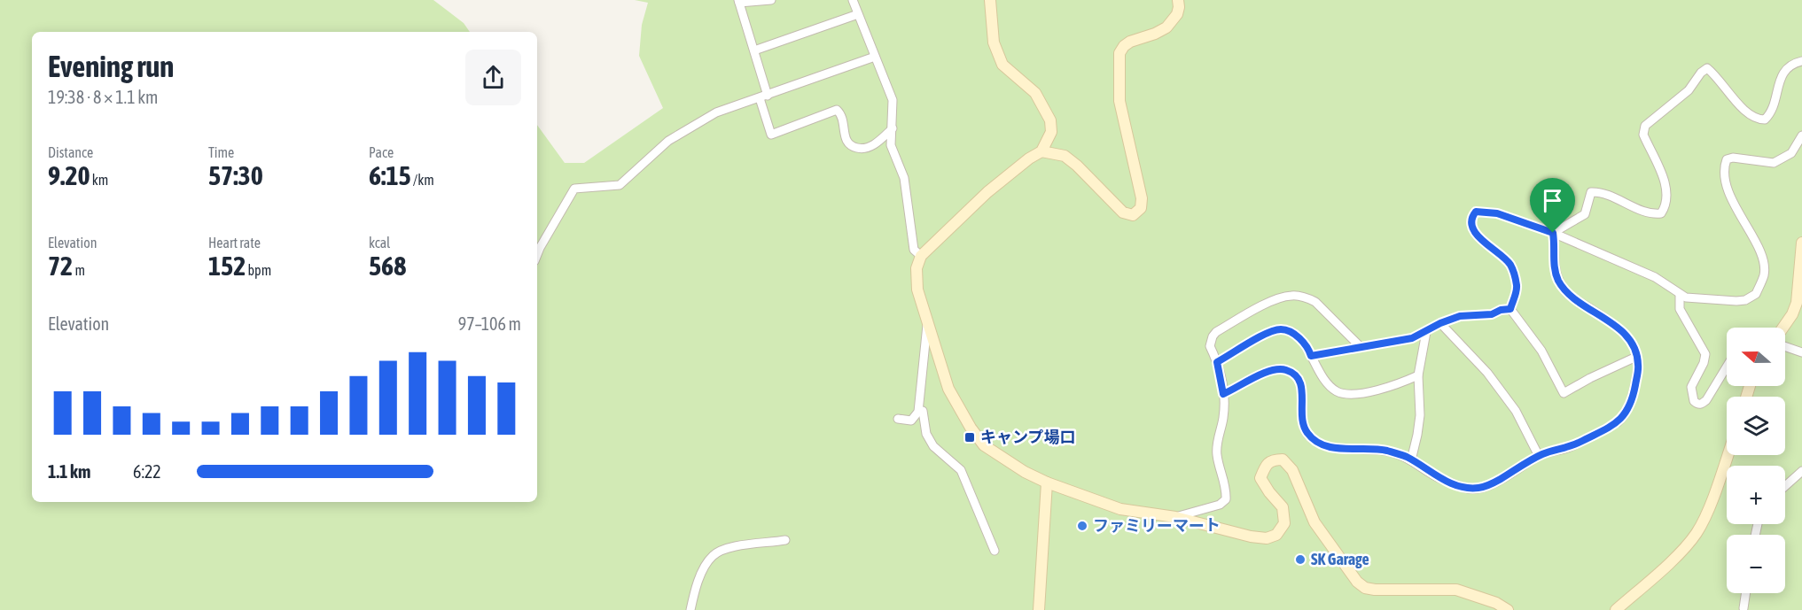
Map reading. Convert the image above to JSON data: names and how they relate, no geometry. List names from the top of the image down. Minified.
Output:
{"places":{"transit":["キャンプ場口"],"other":["ファミリーマート","SK Garage"]},"north":"left","page":{"heading":["Evening run","19:38 · 8 × 1.1 km"],"stats":[["Distance","9.20 km"],["Time","57:30"],["Pace","6:15 /km"],["Elevation","72 m"],["Heart rate","152 bpm"],["kcal","568"]],"chart":["Elevation","97–106 m"],"map_buttons":["+","−"],"list":[{"name":"1.1 km","note":"6:22"}]}}
